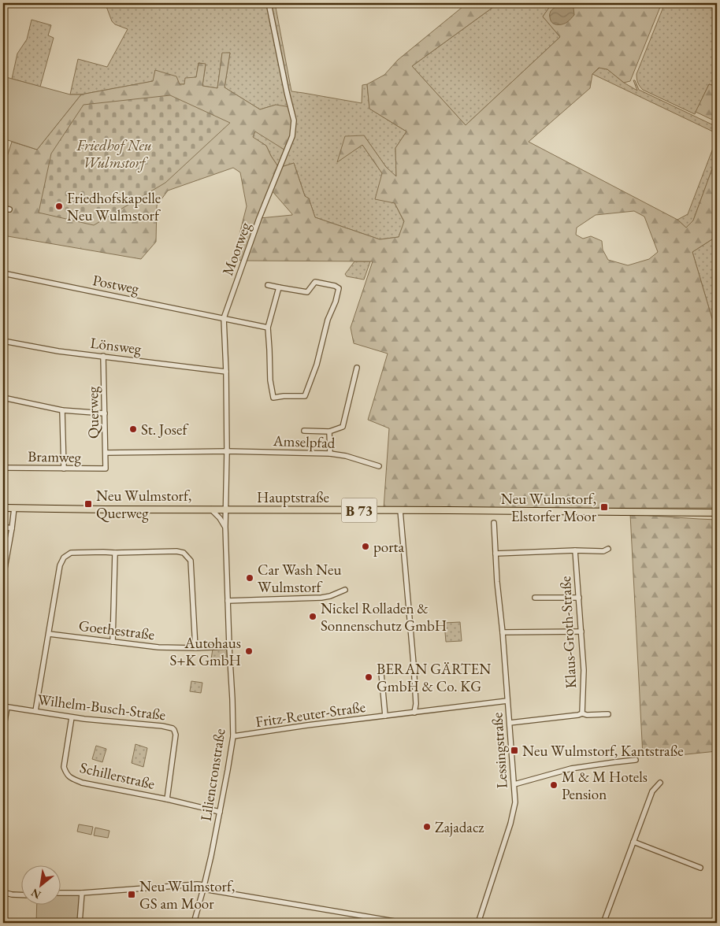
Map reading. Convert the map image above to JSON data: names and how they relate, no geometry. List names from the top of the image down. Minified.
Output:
{"streets":{"main road":["Hauptstraße","B 73"],"street":["Moorweg","Postweg","Lönsweg","Querweg","Amselpfad","Bramweg","Goethestraße","Klaus-Groth-Straße","Wilhelm-Busch-Straße","Fritz-Reuter-Straße","Lessingstraße","Liliencronstraße","Schillerstraße"]},"crossings":[["Moorweg","Postweg"],["Moorweg","Lönsweg"],["Moorweg","Amselpfad"],["Moorweg","Hauptstraße"],["Moorweg","Liliencronstraße"],["Lönsweg","Querweg"],["Querweg","Amselpfad"],["Querweg","Bramweg"],["Hauptstraße","Liliencronstraße"],["Goethestraße","Liliencronstraße"],["Wilhelm-Busch-Straße","Schillerstraße"],["Fritz-Reuter-Straße","Lessingstraße"],["Fritz-Reuter-Straße","Liliencronstraße"],["Liliencronstraße","Schillerstraße"]],"parks":["Friedhof Neu Wulmstorf"],"places":{"other":["Friedhofskapelle Neu Wulmstorf","St. Josef","porta","Car Wash Neu Wulmstorf","Nickel Rolladen & Sonnenschutz GmbH","Autohaus S+K GmbH","BERAN GÄRTEN GmbH & Co. KG","M & M Hotels Pension","Zajadacz"],"transit":["Neu Wulmstorf, Querweg","Neu Wulmstorf, Elstorfer Moor","Neu Wulmstorf, Kantstraße","Neu Wulmstorf, GS am Moor"]},"north":"bottom left"}
